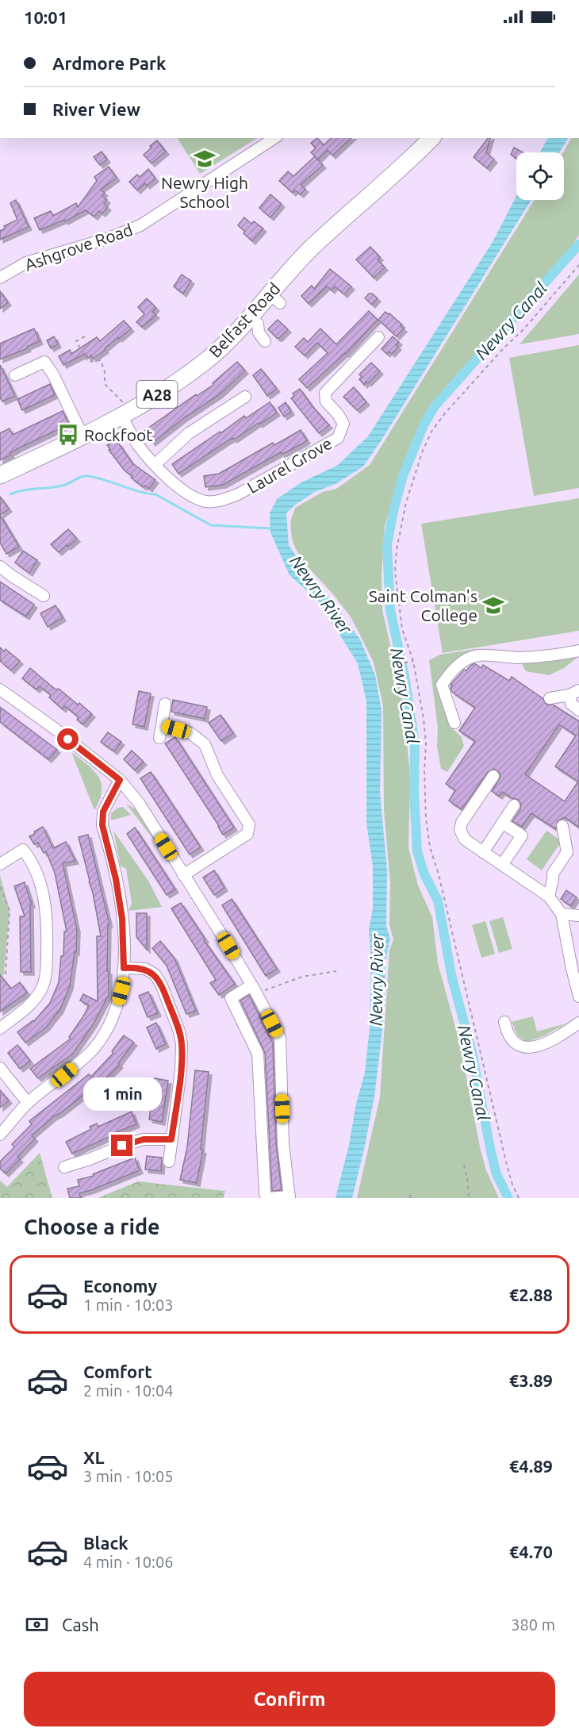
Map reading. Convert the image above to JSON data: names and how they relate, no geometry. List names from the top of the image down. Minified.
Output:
{"streets":{"highway":["Belfast Road","A28"],"street":["Ashgrove Road","Laurel Grove"]},"crossings":[["Belfast Road","Laurel Grove"]],"water":["Newry Canal","Newry River"],"places":{"school or university":["Newry High School","Saint Colman's College"],"bus stop":["Rockfoot"]},"page":{"status":"10:01","banner":["Ardmore Park","River View"],"bubble":"1 min","heading":"Choose a ride","list":[{"name":"Economy","note":"1 min · 10:03","value":"€2.88"},{"name":"Comfort","note":"2 min · 10:04","value":"€3.89"},{"name":"XL","note":"3 min · 10:05","value":"€4.89"},{"name":"Black","note":"4 min · 10:06","value":"€4.70"}],"pay":["Cash","380 m"],"buttons":"Confirm"}}
